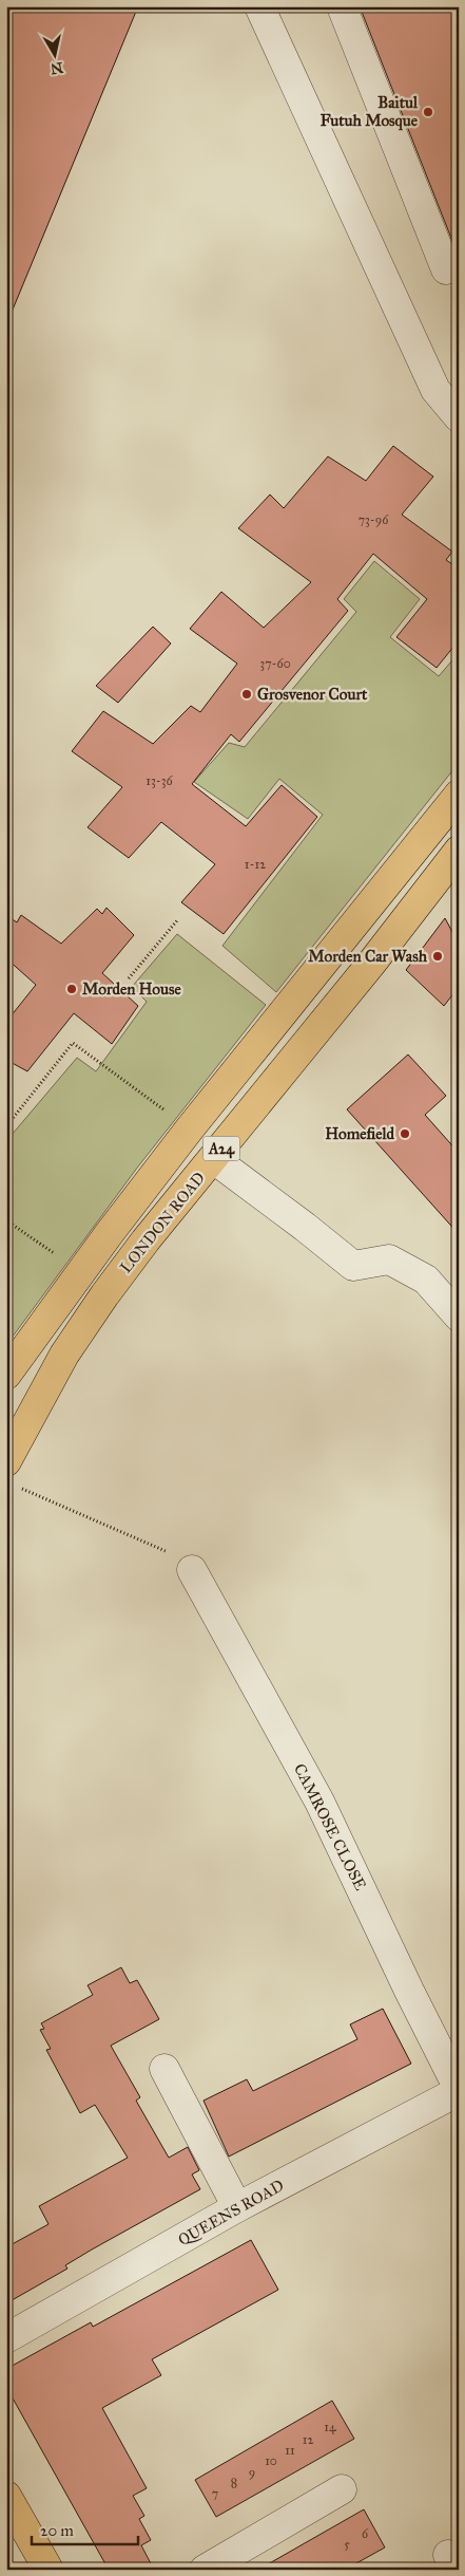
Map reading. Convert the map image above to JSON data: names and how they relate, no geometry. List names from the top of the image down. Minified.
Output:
{"streets":{"highway":["A24","LONDON ROAD"],"street":["CAMROSE CLOSE","QUEENS ROAD"]},"crossings":[["CAMROSE CLOSE","QUEENS ROAD"]],"places":["Baitul Futuh Mosque","Grosvenor Court","Morden Car Wash","Morden House","Homefield"],"house_numbers":["73-96","37-60","13-36","1-12","14","12","11","10","9","8","7","6","5"],"scale_bar":"20 m","north":"bottom"}
